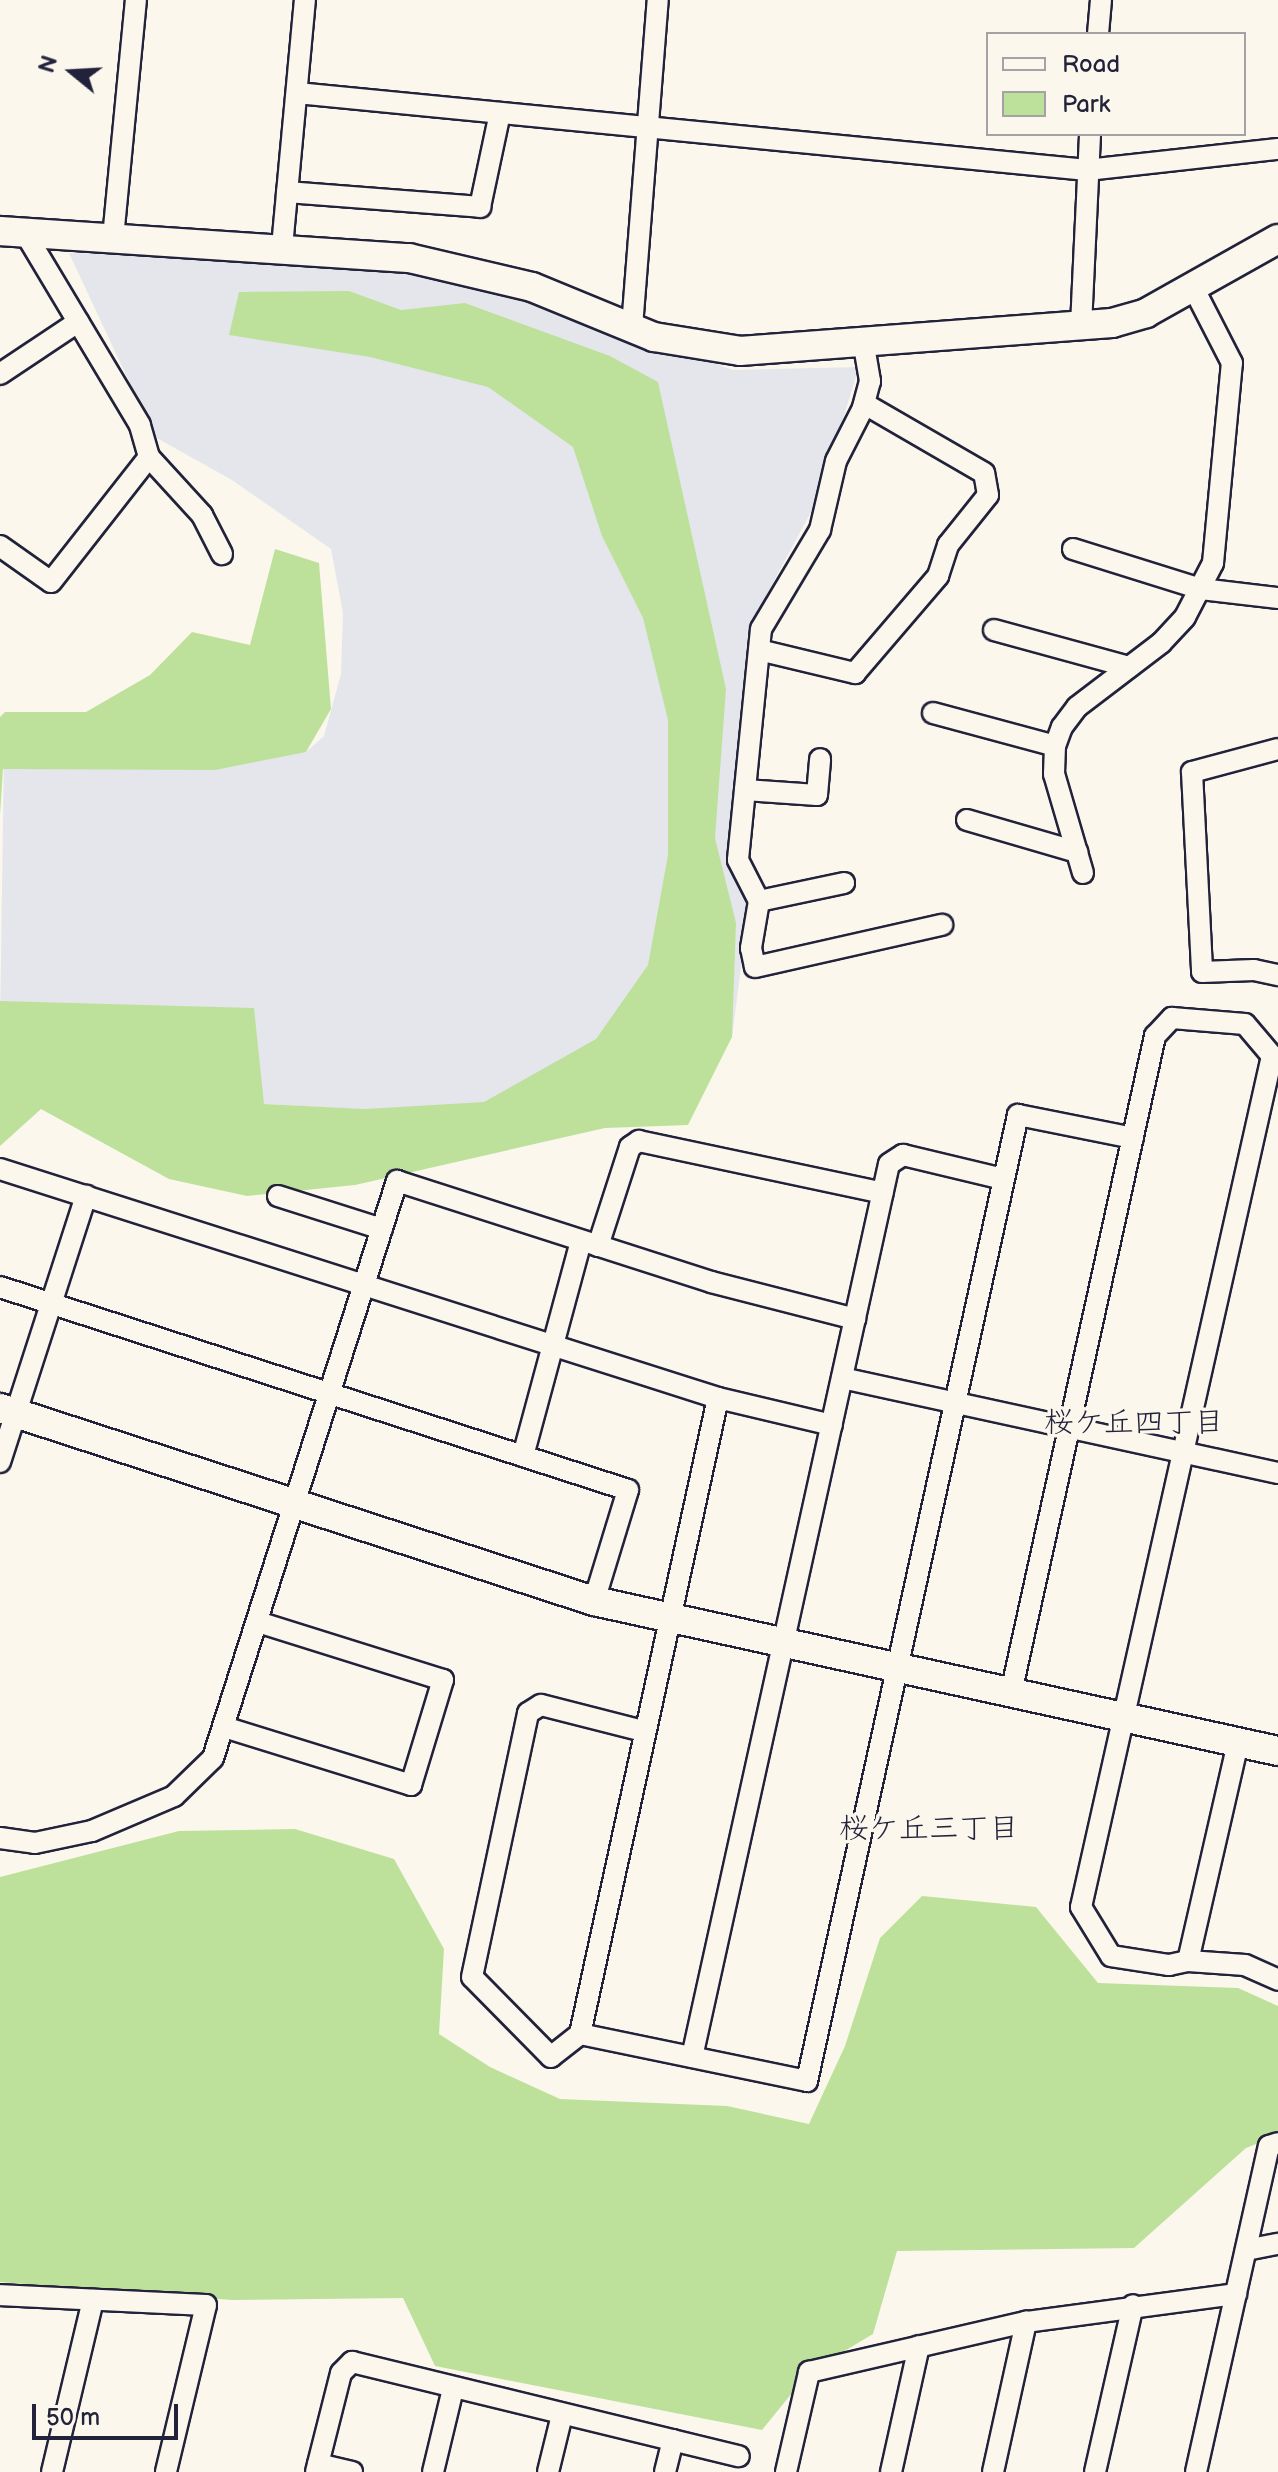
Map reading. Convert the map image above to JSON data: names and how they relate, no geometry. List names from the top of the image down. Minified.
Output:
{"districts":["桜ケ丘四丁目","桜ケ丘三丁目"],"legend":["Road","Park"],"scale_bar":"50 m","north":"left"}
